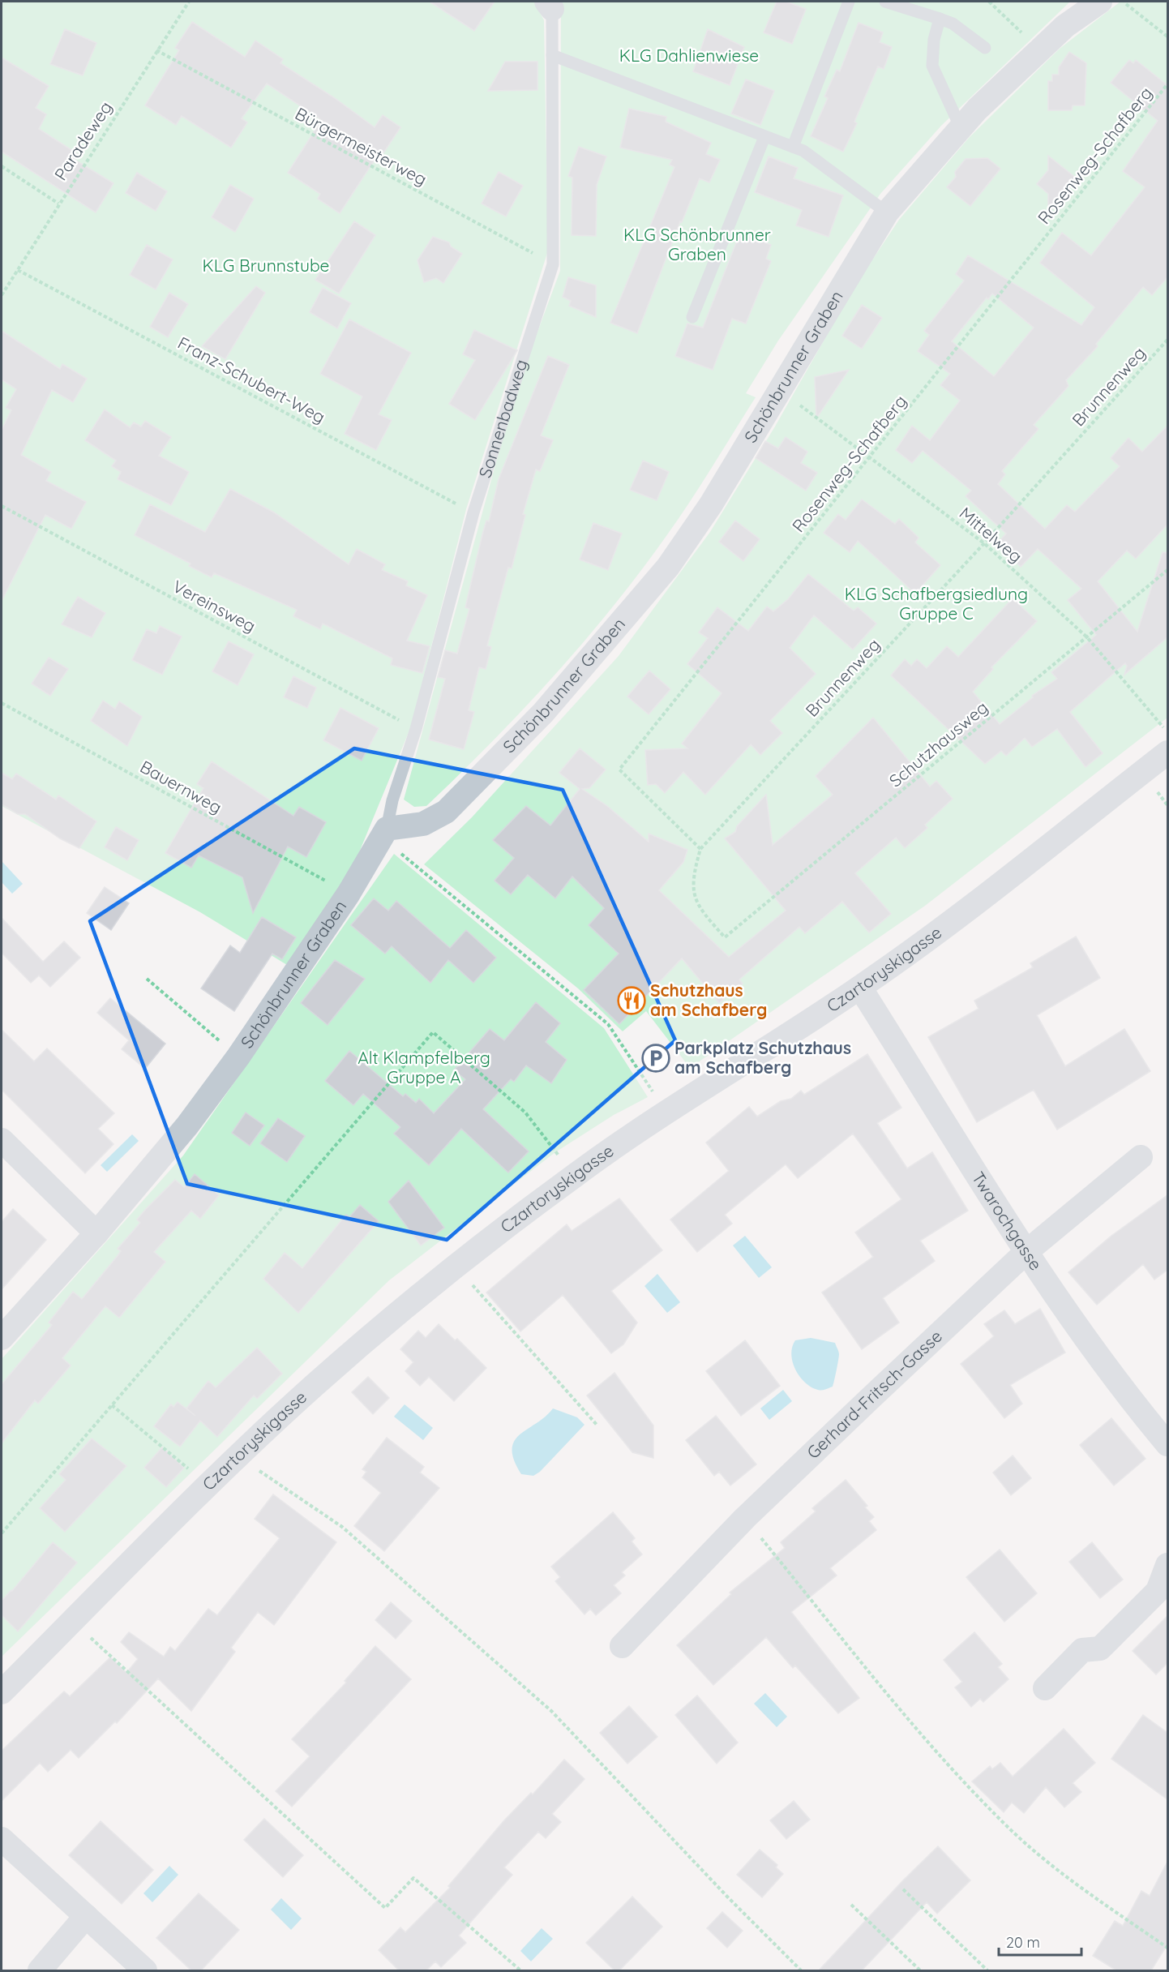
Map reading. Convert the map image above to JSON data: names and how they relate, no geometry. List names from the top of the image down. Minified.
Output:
{"streets":{"street":["Schönbrunner Graben","Czartoryskigasse","Twarochgasse","Gerhard-Fritsch-Gasse"],"lane":["Sonnenbadweg"],"path":["Paradeweg","Bürgermeisterweg","Rosenweg-Schafberg","Franz-Schubert-Weg","Brunnenweg","Mittelweg","Vereinsweg","Schutzhausweg","Bauernweg"]},"crossings":[["Paradeweg","Bürgermeisterweg"],["Paradeweg","Franz-Schubert-Weg"],["Bürgermeisterweg","Sonnenbadweg"],["Rosenweg-Schafberg","Brunnenweg"],["Rosenweg-Schafberg","Mittelweg"],["Rosenweg-Schafberg","Schutzhausweg"],["Schönbrunner Graben","Sonnenbadweg"],["Schönbrunner Graben","Mittelweg"],["Schönbrunner Graben","Bauernweg"],["Franz-Schubert-Weg","Sonnenbadweg"],["Brunnenweg","Mittelweg"],["Brunnenweg","Schutzhausweg"],["Sonnenbadweg","Vereinsweg"],["Mittelweg","Schutzhausweg"],["Czartoryskigasse","Twarochgasse"],["Twarochgasse","Gerhard-Fritsch-Gasse"]],"parks":["KLG Dahlienwiese","KLG Schönbrunner Graben","KLG Brunnstube","KLG Schafbergsiedlung Gruppe C","Alt Klampfelberg Gruppe A"],"places":{"restaurant":["Schutzhaus am Schafberg"],"parking":["Parkplatz Schutzhaus am Schafberg"]},"scale_bar":"20 m"}
